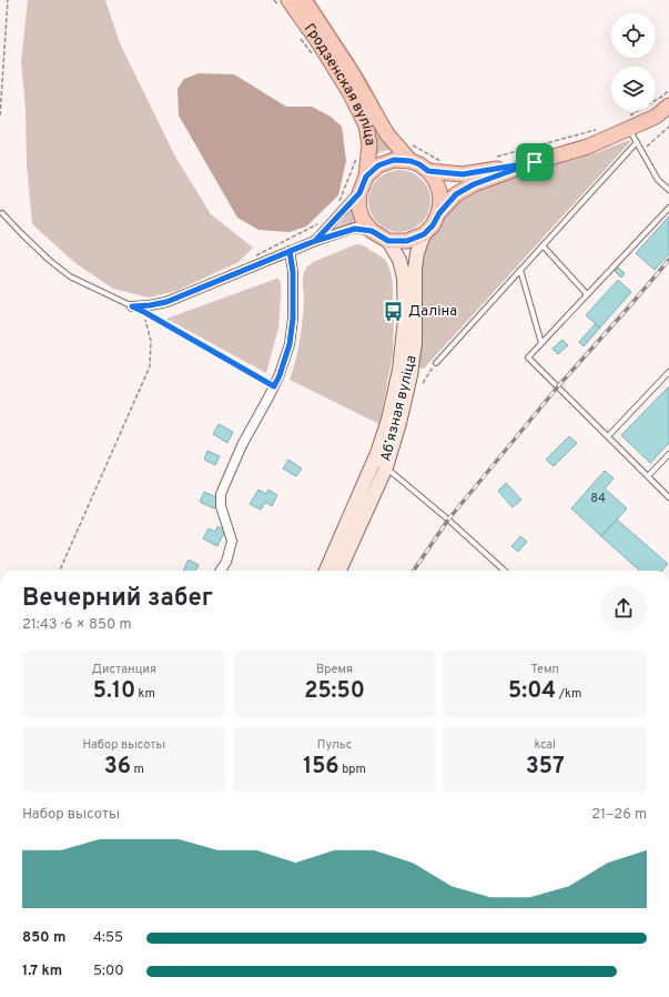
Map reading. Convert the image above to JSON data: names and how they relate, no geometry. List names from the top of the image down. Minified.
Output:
{"streets":{"main road":["Гродзенская вуліца","Абʼязная вуліца"]},"crossings":[["Гродзенская вуліца","Абʼязная вуліца"]],"places":{"bus stop":["Даліна"]},"house_numbers":["84"],"page":{"heading":["Вечерний забег","21:43 · 6 × 850 m"],"stats":[["Дистанция","5.10 km"],["Время","25:50"],["Темп","5:04 /km"],["Набор высоты","36 m"],["Пульс","156 bpm"],["kcal","357"]],"chart":["Набор высоты","21–26 m"],"list":[{"name":"850 m","note":"4:55"},{"name":"1.7 km","note":"5:00"}]}}
